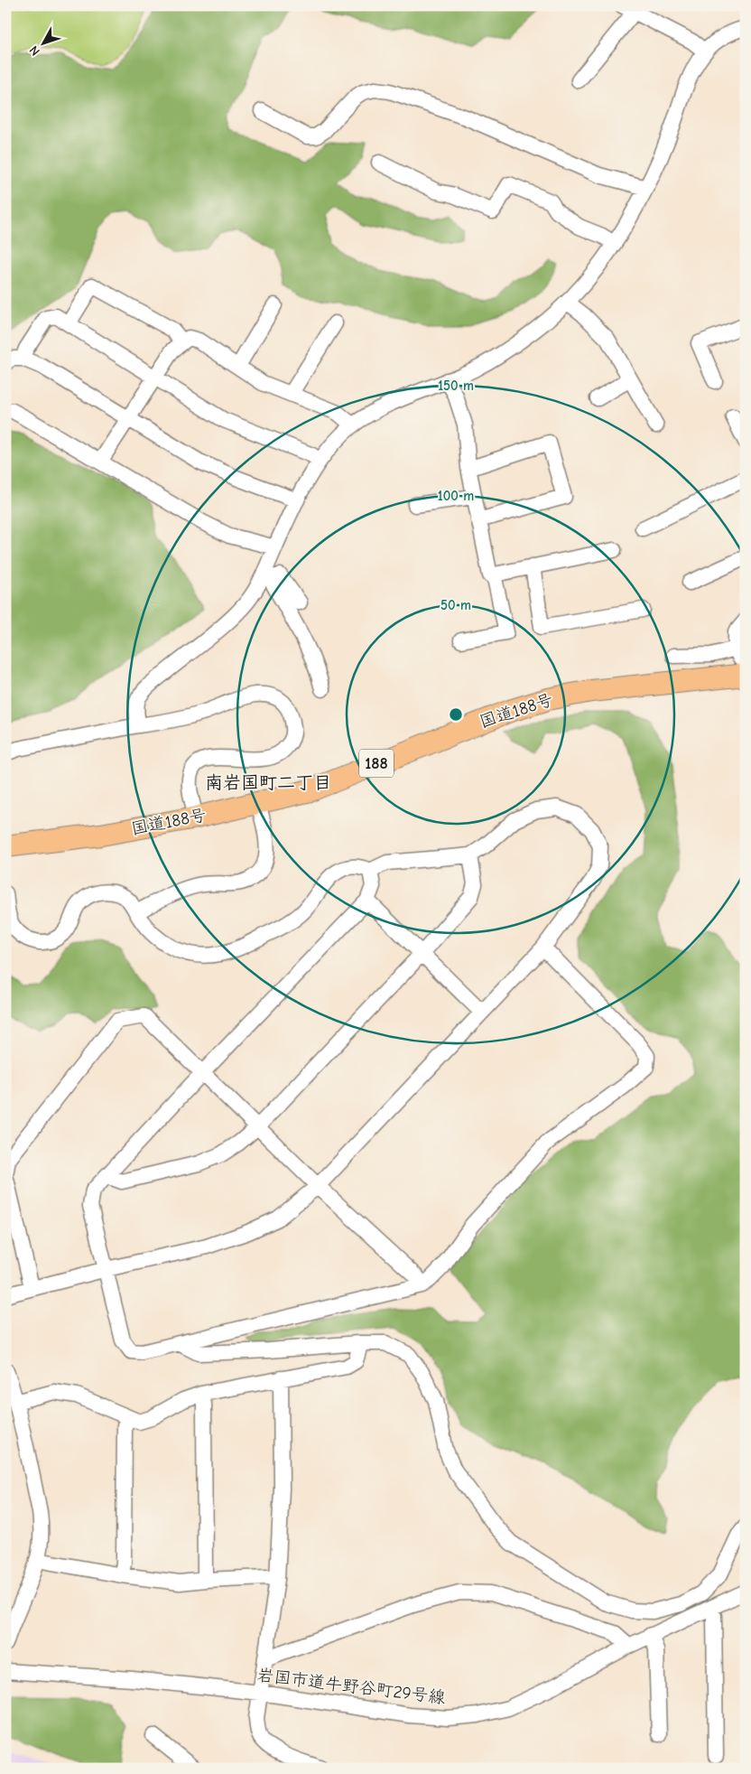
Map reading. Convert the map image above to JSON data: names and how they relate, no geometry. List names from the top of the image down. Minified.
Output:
{"streets":{"highway":["国道188号","188"],"street":["岩国市道牛野谷町29号線"]},"districts":["南岩国町二丁目"],"north":"bottom left","rings":["150 m","100 m","50 m"]}
